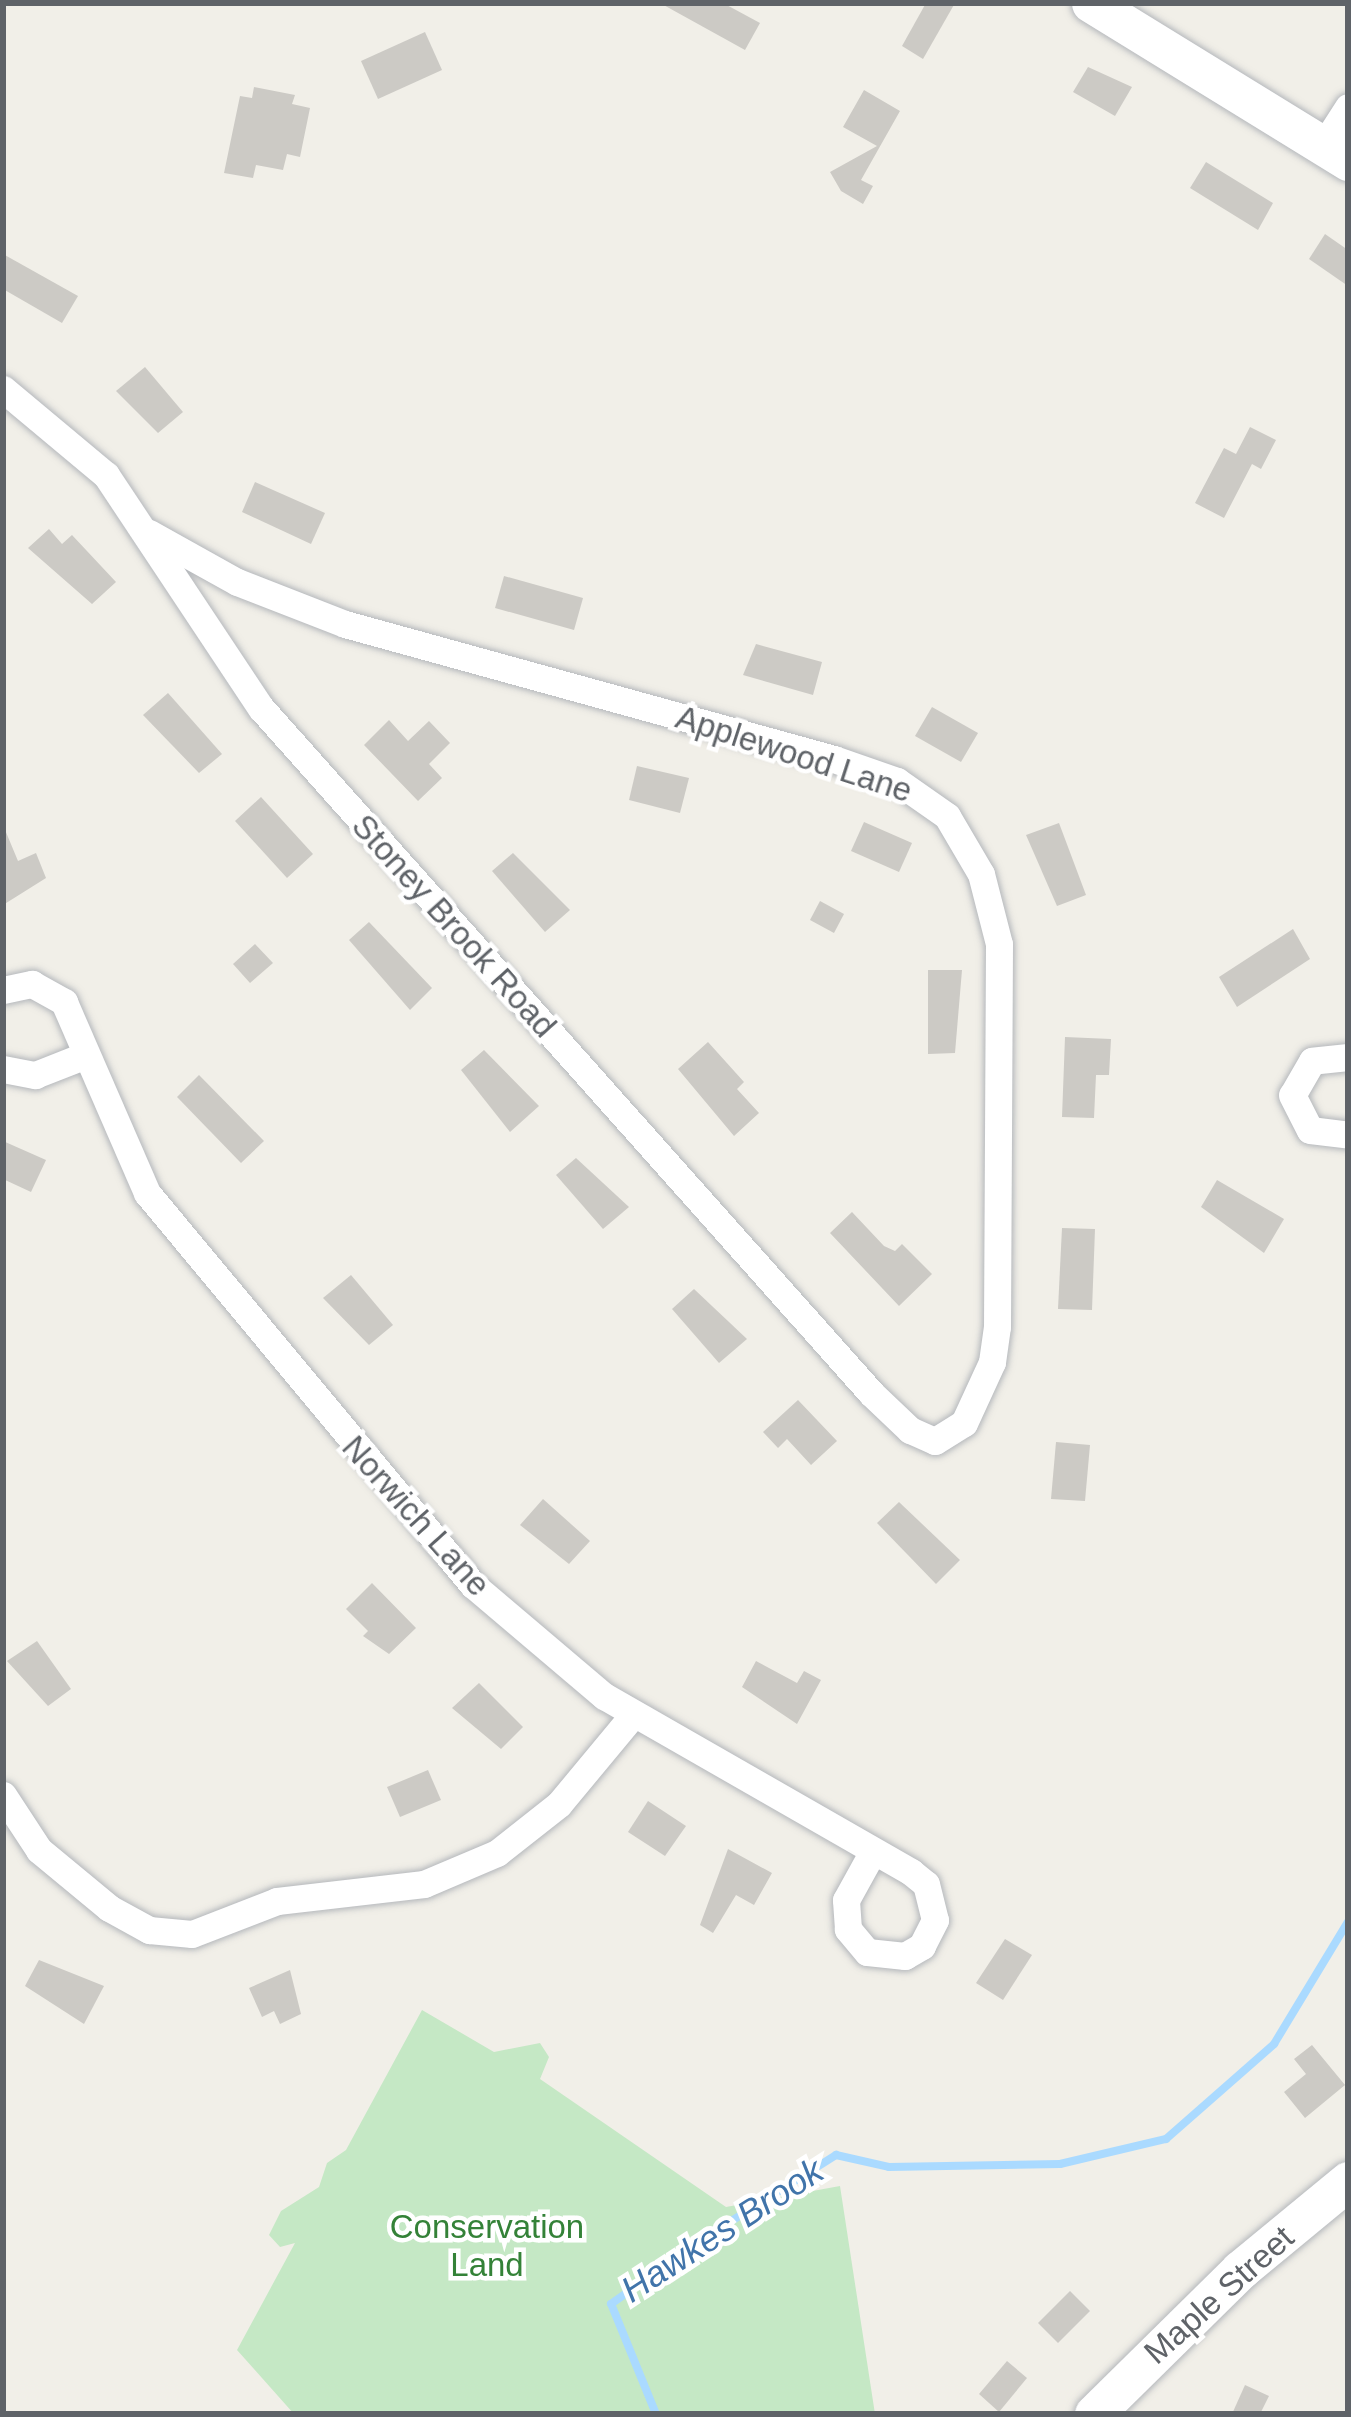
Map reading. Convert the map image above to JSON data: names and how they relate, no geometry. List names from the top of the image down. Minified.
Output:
{"streets":{"street":["Applewood Lane","Stoney Brook Road","Norwich Lane","Maple Street"]},"crossings":[["Applewood Lane","Stoney Brook Road"]],"water":["Hawkes Brook"],"parks":["Conservation Land"]}
